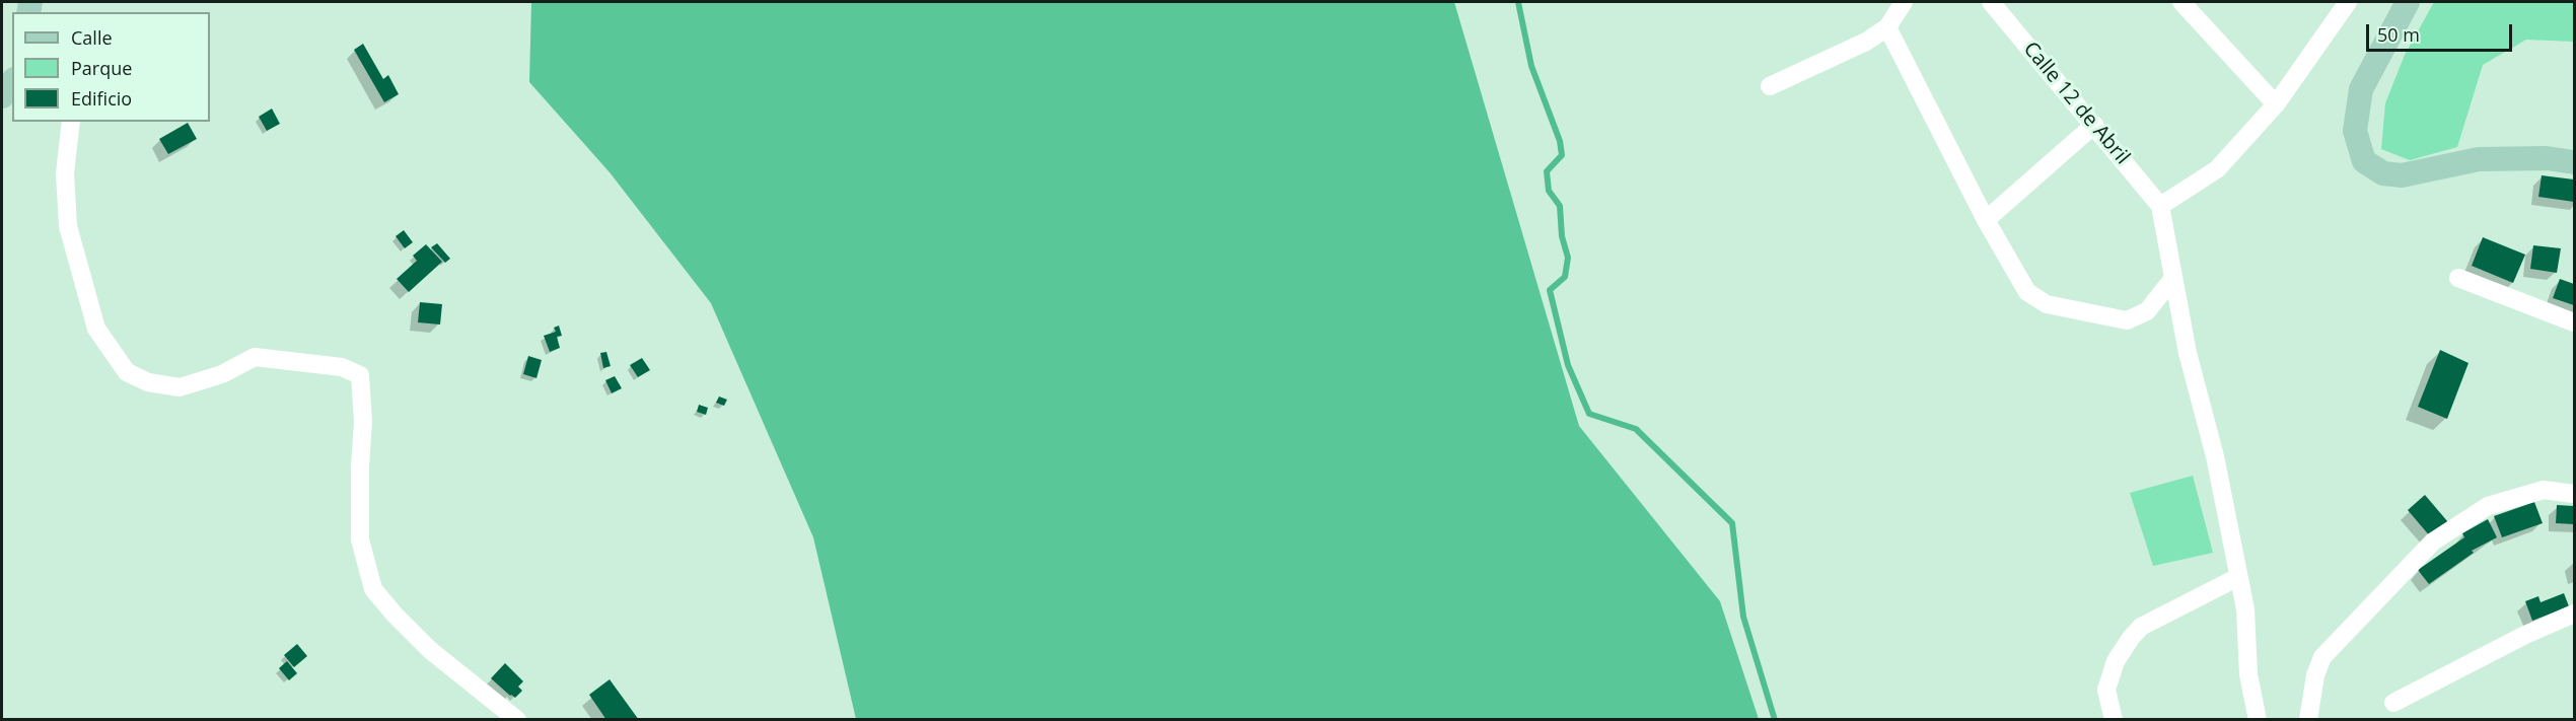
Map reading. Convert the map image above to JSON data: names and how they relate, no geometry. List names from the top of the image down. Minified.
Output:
{"streets":{"street":["Calle 12 de Abril"]},"legend":["Calle","Parque","Edificio"],"scale_bar":"50 m"}
